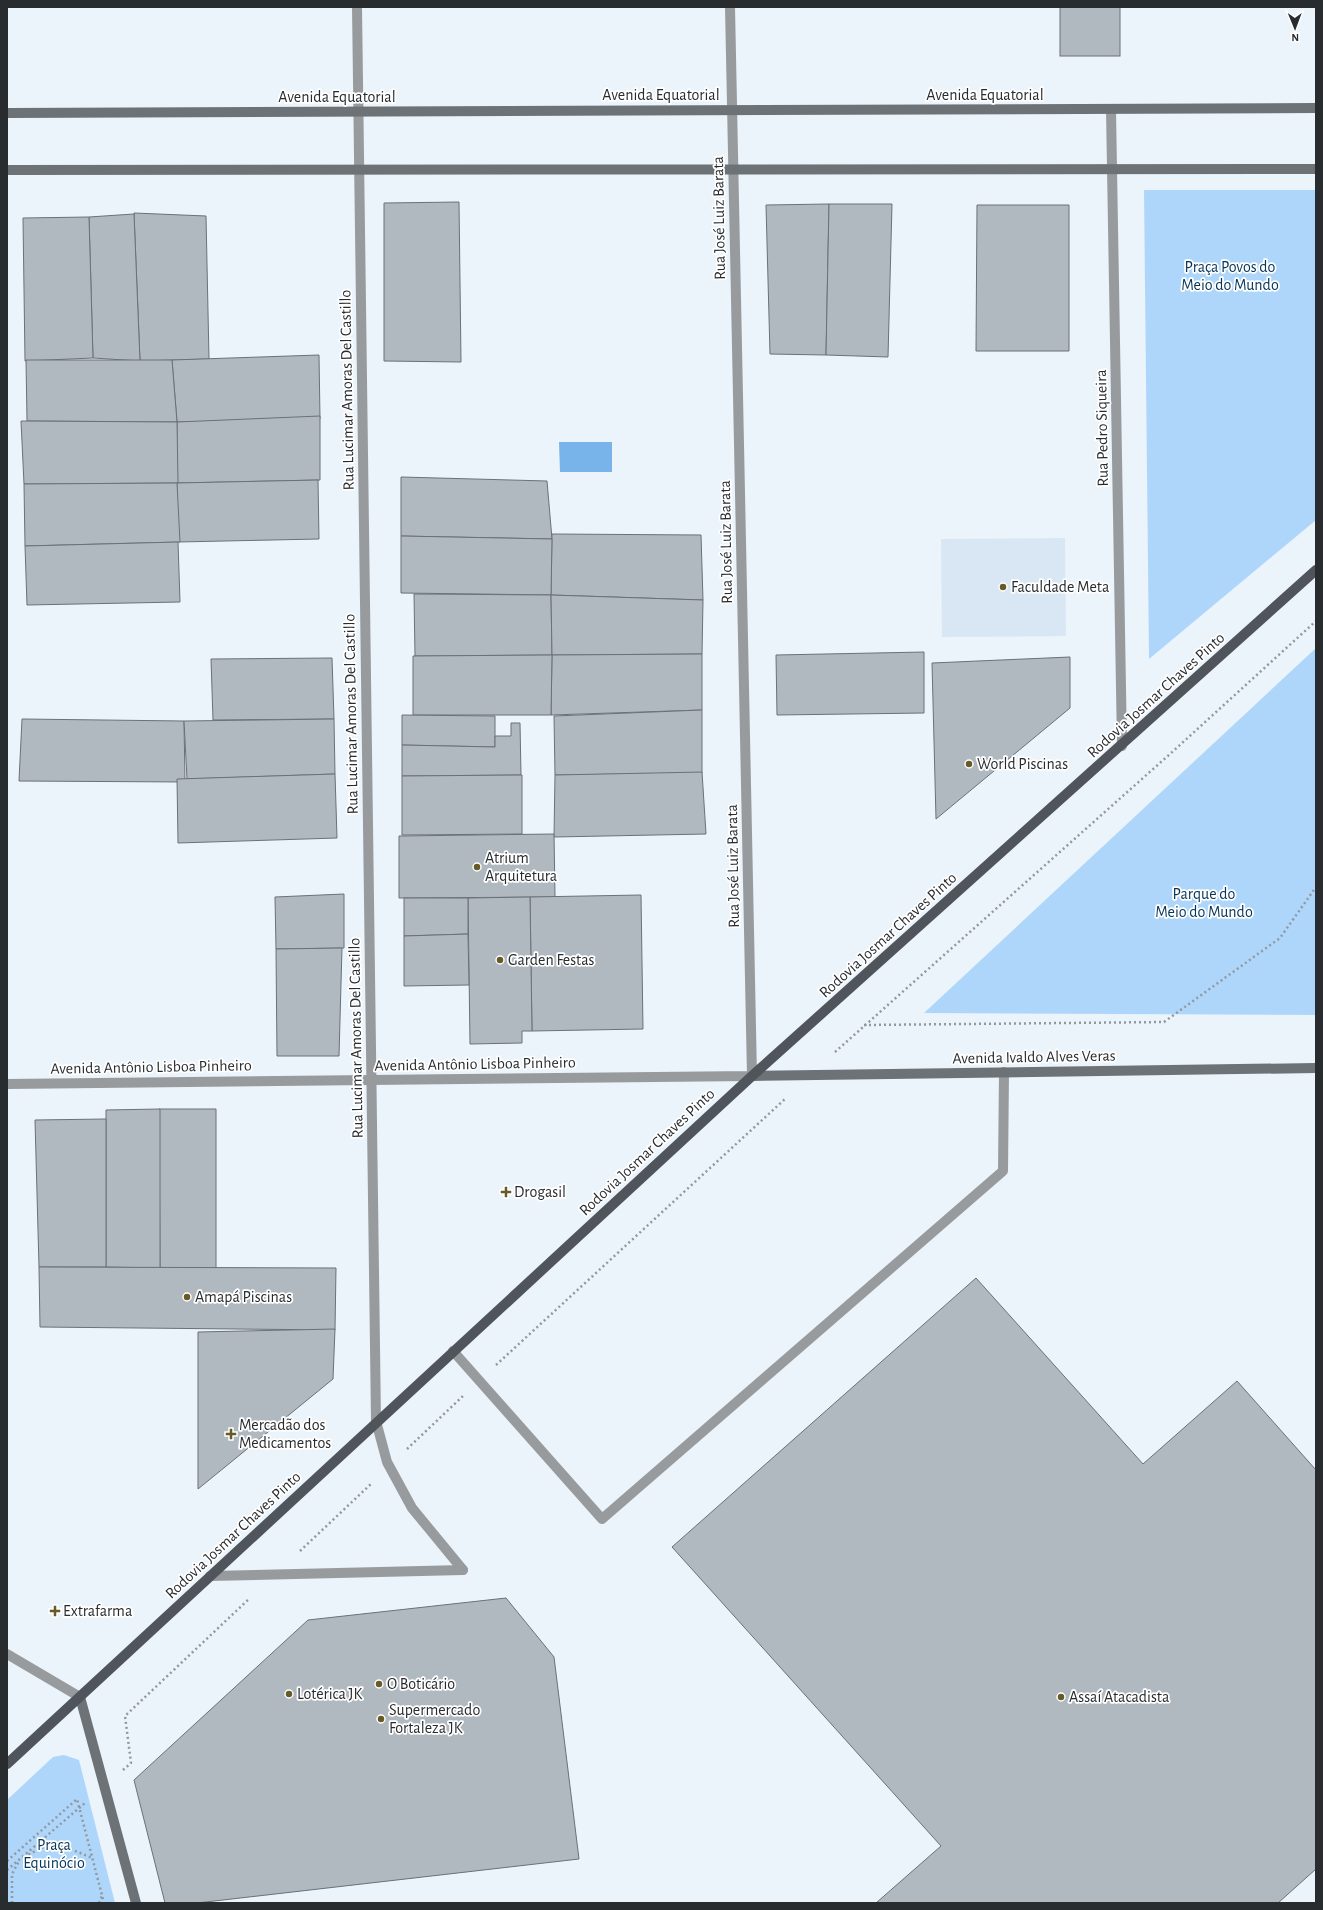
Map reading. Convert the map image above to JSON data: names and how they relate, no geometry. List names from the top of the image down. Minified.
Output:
{"streets":{"main road":["Rodovia Josmar Chaves Pinto"],"street":["Avenida Equatorial","Rua José Luiz Barata","Rua Lucimar Amoras Del Castillo","Rua Pedro Siqueira","Avenida Ivaldo Alves Veras","Avenida Antônio Lisboa Pinheiro"]},"crossings":[["Avenida Equatorial","Rua José Luiz Barata"],["Avenida Equatorial","Rua Lucimar Amoras Del Castillo"],["Avenida Equatorial","Rua Pedro Siqueira"],["Rua José Luiz Barata","Rodovia Josmar Chaves Pinto"],["Rua José Luiz Barata","Avenida Ivaldo Alves Veras"],["Rua José Luiz Barata","Avenida Antônio Lisboa Pinheiro"],["Rua Lucimar Amoras Del Castillo","Rodovia Josmar Chaves Pinto"],["Rua Lucimar Amoras Del Castillo","Avenida Antônio Lisboa Pinheiro"],["Rua Pedro Siqueira","Rodovia Josmar Chaves Pinto"],["Rodovia Josmar Chaves Pinto","Avenida Ivaldo Alves Veras"],["Rodovia Josmar Chaves Pinto","Avenida Antônio Lisboa Pinheiro"],["Avenida Ivaldo Alves Veras","Avenida Antônio Lisboa Pinheiro"]],"parks":["Praça Povos do Meio do Mundo","Parque do Meio do Mundo","Praça Equinócio"],"places":{"other":["Faculdade Meta","World Piscinas","Atrium Arquitetura","Garden Festas","Amapá Piscinas","O Boticário","Lotérica JK","Assaí Atacadista","Supermercado Fortaleza JK"],"health":["Drogasil","Mercadão dos Medicamentos","Extrafarma"]},"north":"bottom"}
